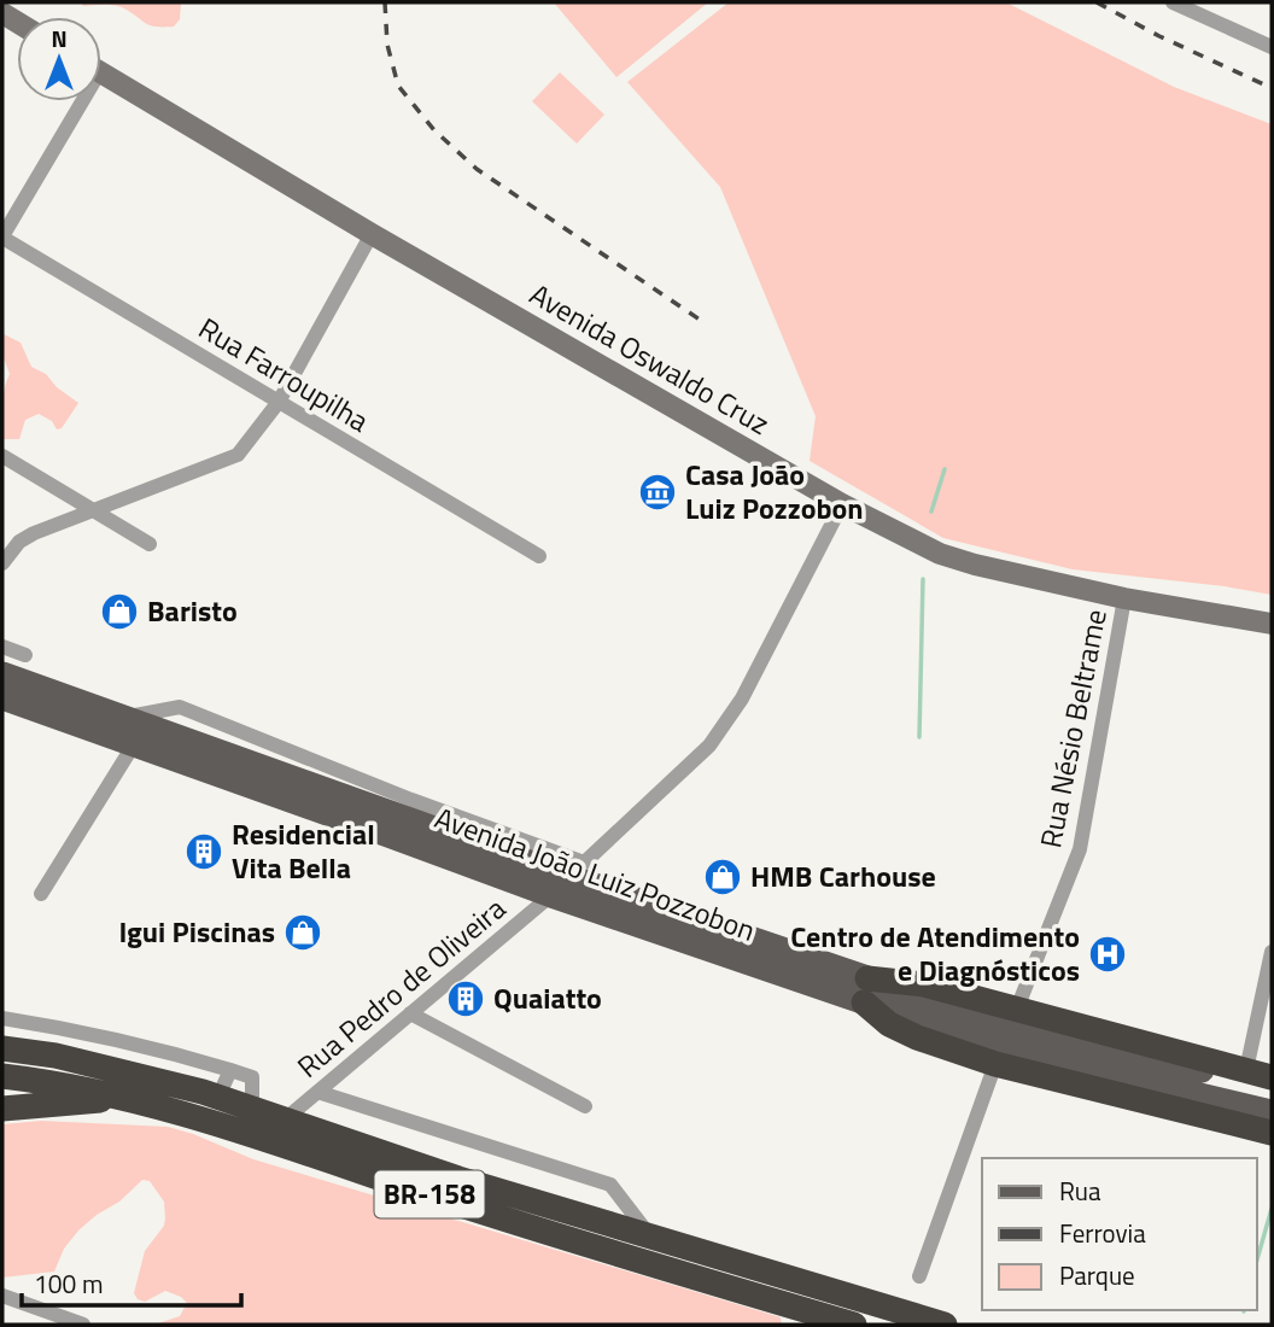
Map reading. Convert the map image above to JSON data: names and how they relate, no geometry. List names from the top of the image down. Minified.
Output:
{"streets":{"highway":["BR-158"],"main road":["Avenida João Luiz Pozzobon"],"street":["Avenida Oswaldo Cruz","Rua Farroupilha","Rua Nésio Beltrame","Rua Pedro de Oliveira"]},"crossings":[["Avenida Oswaldo Cruz","Rua Nésio Beltrame"],["Avenida João Luiz Pozzobon","Rua Pedro de Oliveira"],["Rua Pedro de Oliveira","BR-158"]],"places":{"museum":["Casa João Luiz Pozzobon"],"shop":["Baristo","HMB Carhouse","Igui Piscinas"],"building":["Residencial Vita Bella","Quaiatto"],"hospital":["Centro de Atendimento e Diagnósticos"]},"legend":["Rua","Ferrovia","Parque"],"scale_bar":"100 m","north":"top"}
